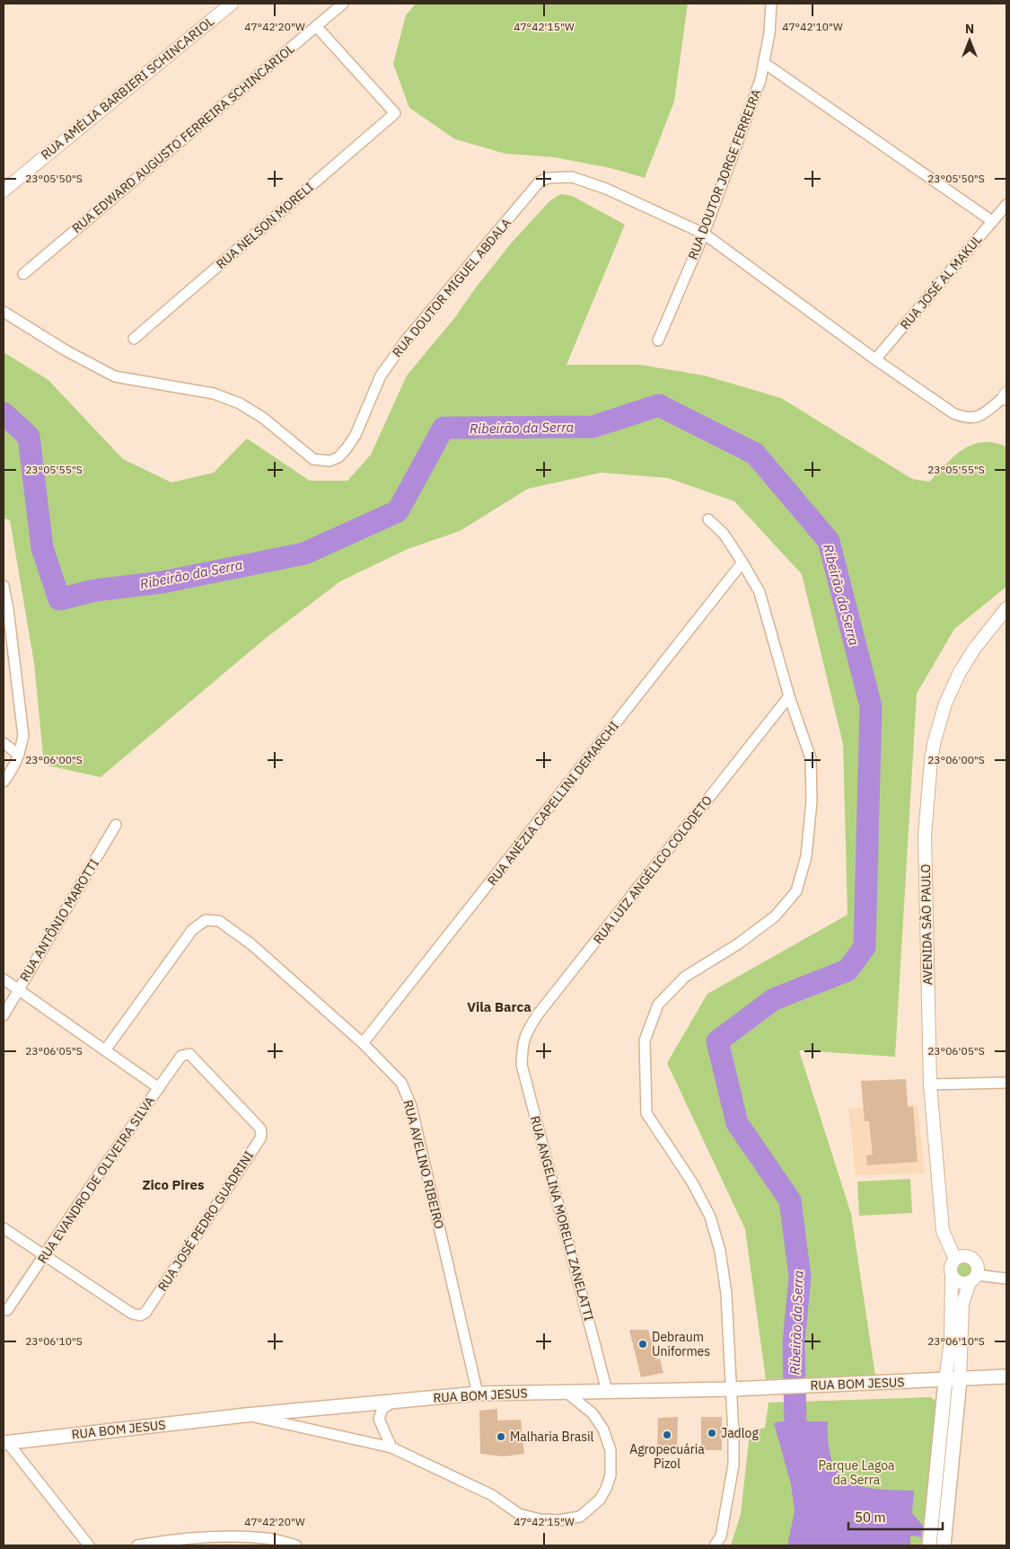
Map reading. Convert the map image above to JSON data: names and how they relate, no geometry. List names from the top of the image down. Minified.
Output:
{"streets":{"main road":["RUA BOM JESUS"],"street":["RUA AMÉLIA BARBIERI SCHINCARIOL","RUA EDWARD AUGUSTO FERREIRA SCHINCARIOL","RUA DOUTOR JORGE FERREIRA","RUA NELSON MORELI","RUA JOSÉ AL MAKUL","RUA DOUTOR MIGUEL ABDALA","RUA ANÉZIA CAPELLINI DEMARCHI","RUA LUIZ ANGÉLICO COLODETO","RUA ANTÔNIO MAROTTI","AVENIDA SÃO PAULO","RUA AVELINO RIBEIRO","RUA EVANDRO DE OLIVEIRA SILVA","RUA ANGELINA MORELLI ZANELATTI","RUA JOSÉ PEDRO GUADRINI"]},"crossings":[["RUA EDWARD AUGUSTO FERREIRA SCHINCARIOL","RUA NELSON MORELI"],["RUA DOUTOR JORGE FERREIRA","RUA DOUTOR MIGUEL ABDALA"],["RUA JOSÉ AL MAKUL","RUA DOUTOR MIGUEL ABDALA"],["RUA ANÉZIA CAPELLINI DEMARCHI","RUA AVELINO RIBEIRO"],["RUA LUIZ ANGÉLICO COLODETO","RUA ANGELINA MORELLI ZANELATTI"],["RUA AVELINO RIBEIRO","RUA BOM JESUS"],["RUA EVANDRO DE OLIVEIRA SILVA","RUA JOSÉ PEDRO GUADRINI"],["RUA ANGELINA MORELLI ZANELATTI","RUA BOM JESUS"]],"districts":["Vila Barca","Zico Pires"],"water":["Ribeirão da Serra"],"parks":["Parque Lagoa da Serra"],"places":["Debraum Uniformes","Jadlog","Agropecuária Pizol","Malharia Brasil"],"scale_bar":"50 m","north":"top","coordinates":["47°42'20\"W","47°42'15\"W","47°42'10\"W","23°05'50\"S","23°05'55\"S","23°06'00\"S","23°06'05\"S","23°06'10\"S"]}
